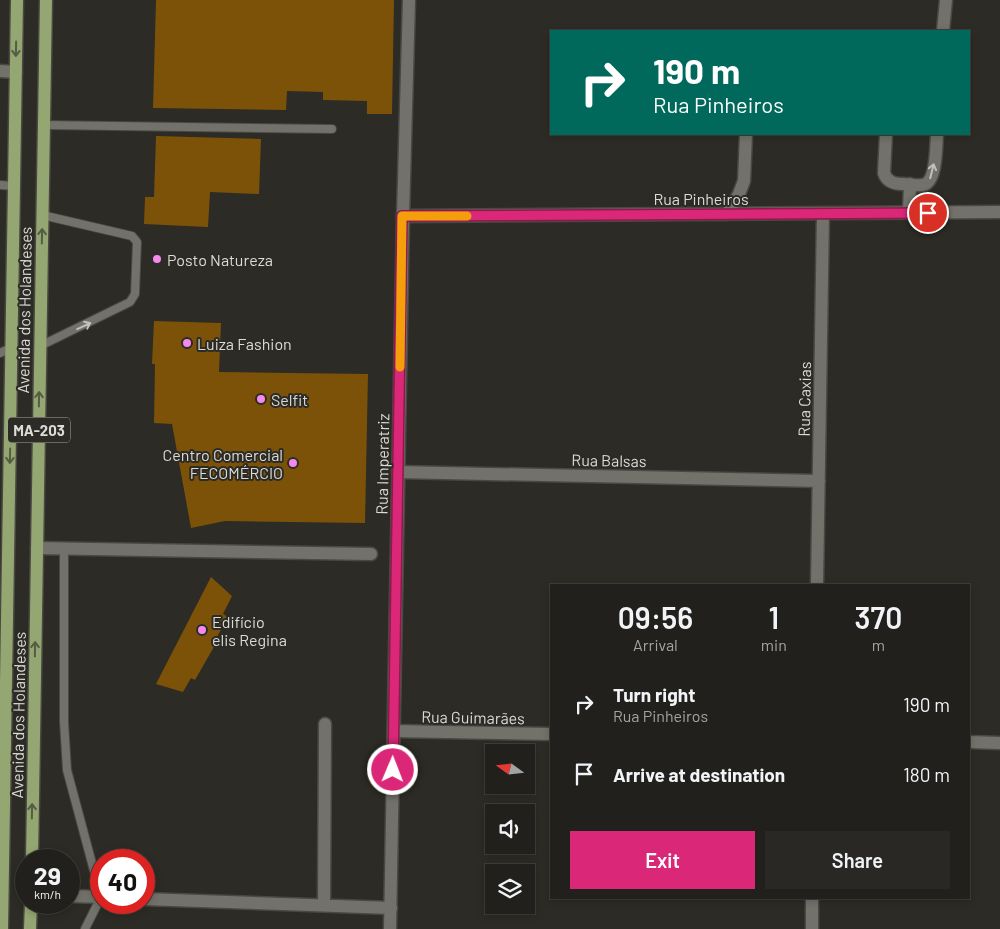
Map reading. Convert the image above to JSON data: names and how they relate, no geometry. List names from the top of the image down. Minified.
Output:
{"streets":{"main road":["Avenida dos Holandeses","MA-203"],"street":["Rua Pinheiros","Rua Caxias","Rua Balsas","Rua Imperatriz","Rua Guimarães"]},"crossings":[["Rua Pinheiros","Rua Caxias"],["Rua Pinheiros","Rua Imperatriz"],["Rua Caxias","Rua Balsas"],["Rua Balsas","Rua Imperatriz"],["Rua Imperatriz","Rua Guimarães"]],"places":["Posto Natureza","Luiza Fashion","Selfit","Centro Comercial FECOMÉRCIO","Edifício elis Regina"],"north":"left","page":{"turn":["190 m","Rua Pinheiros"],"eta":["09:56","Arrival","1","min","370","m"],"list":[{"name":"Turn right","note":"Rua Pinheiros","value":"190 m"},{"name":"Arrive at destination","value":"180 m"}],"buttons":["Exit","Share"],"speed":"29 km/h","limit":"40"}}
